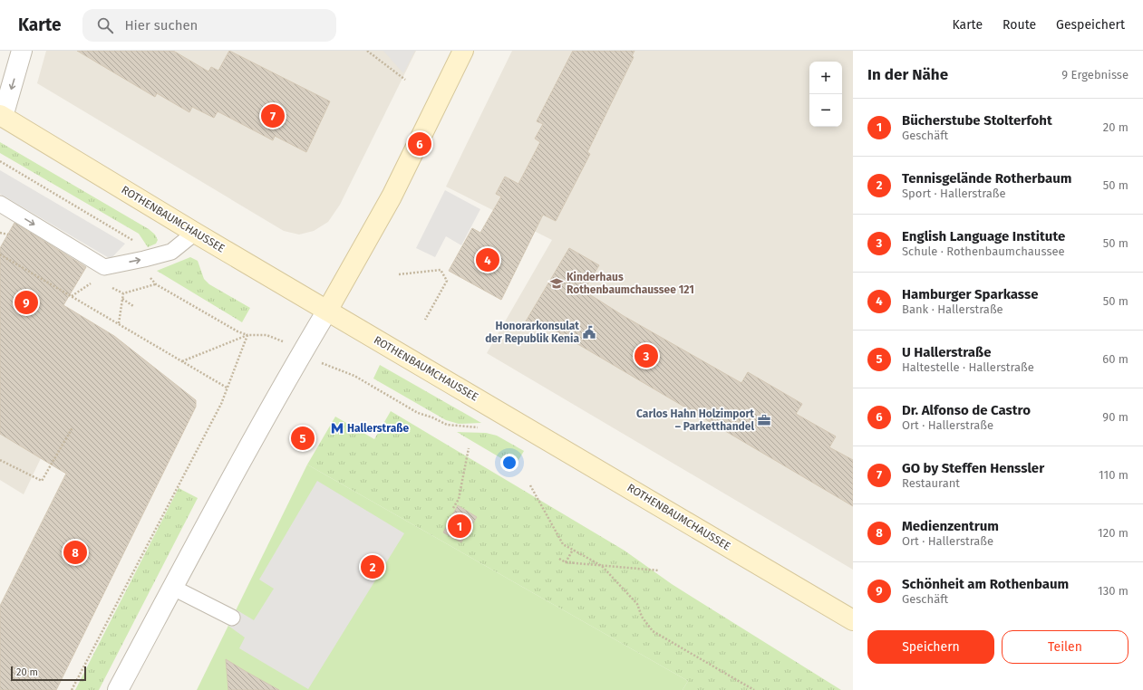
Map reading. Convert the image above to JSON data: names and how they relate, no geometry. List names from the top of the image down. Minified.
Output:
{"streets":{"main road":["ROTHENBAUMCHAUSSEE"]},"places":{"school or university":["Kinderhaus Rothenbaumchaussee 121"],"public building":["Honorarkonsulat der Republik Kenia"],"office":["Carlos Hahn Holzimport – Parketthandel"],"metro station":["Hallerstraße"]},"scale_bar":"20 m","page":{"header":"Karte","search":"Hier suchen","nav":["Karte","Route","Gespeichert"],"heading":["In der Nähe","9 Ergebnisse"],"map_buttons":["+","−"],"list":[{"mark":"1","name":"Bücherstube Stolterfoht","note":"Geschäft","value":"20 m"},{"mark":"2","name":"Tennisgelände Rotherbaum","note":"Sport · Hallerstraße","value":"50 m"},{"mark":"3","name":"English Language Institute","note":"Schule · Rothenbaumchaussee","value":"50 m"},{"mark":"4","name":"Hamburger Sparkasse","note":"Bank · Hallerstraße","value":"50 m"},{"mark":"5","name":"U Hallerstraße","note":"Haltestelle · Hallerstraße","value":"60 m"},{"mark":"6","name":"Dr. Alfonso de Castro","note":"Ort · Hallerstraße","value":"90 m"},{"mark":"7","name":"GO by Steffen Henssler","note":"Restaurant","value":"110 m"},{"mark":"8","name":"Medienzentrum","note":"Ort · Hallerstraße","value":"120 m"},{"mark":"9","name":"Schönheit am Rothenbaum","note":"Geschäft","value":"130 m"}],"pins":["7","6","4","9","3","5","1","8","2"],"buttons":["Speichern","Teilen"],"scale":"20 m"}}
